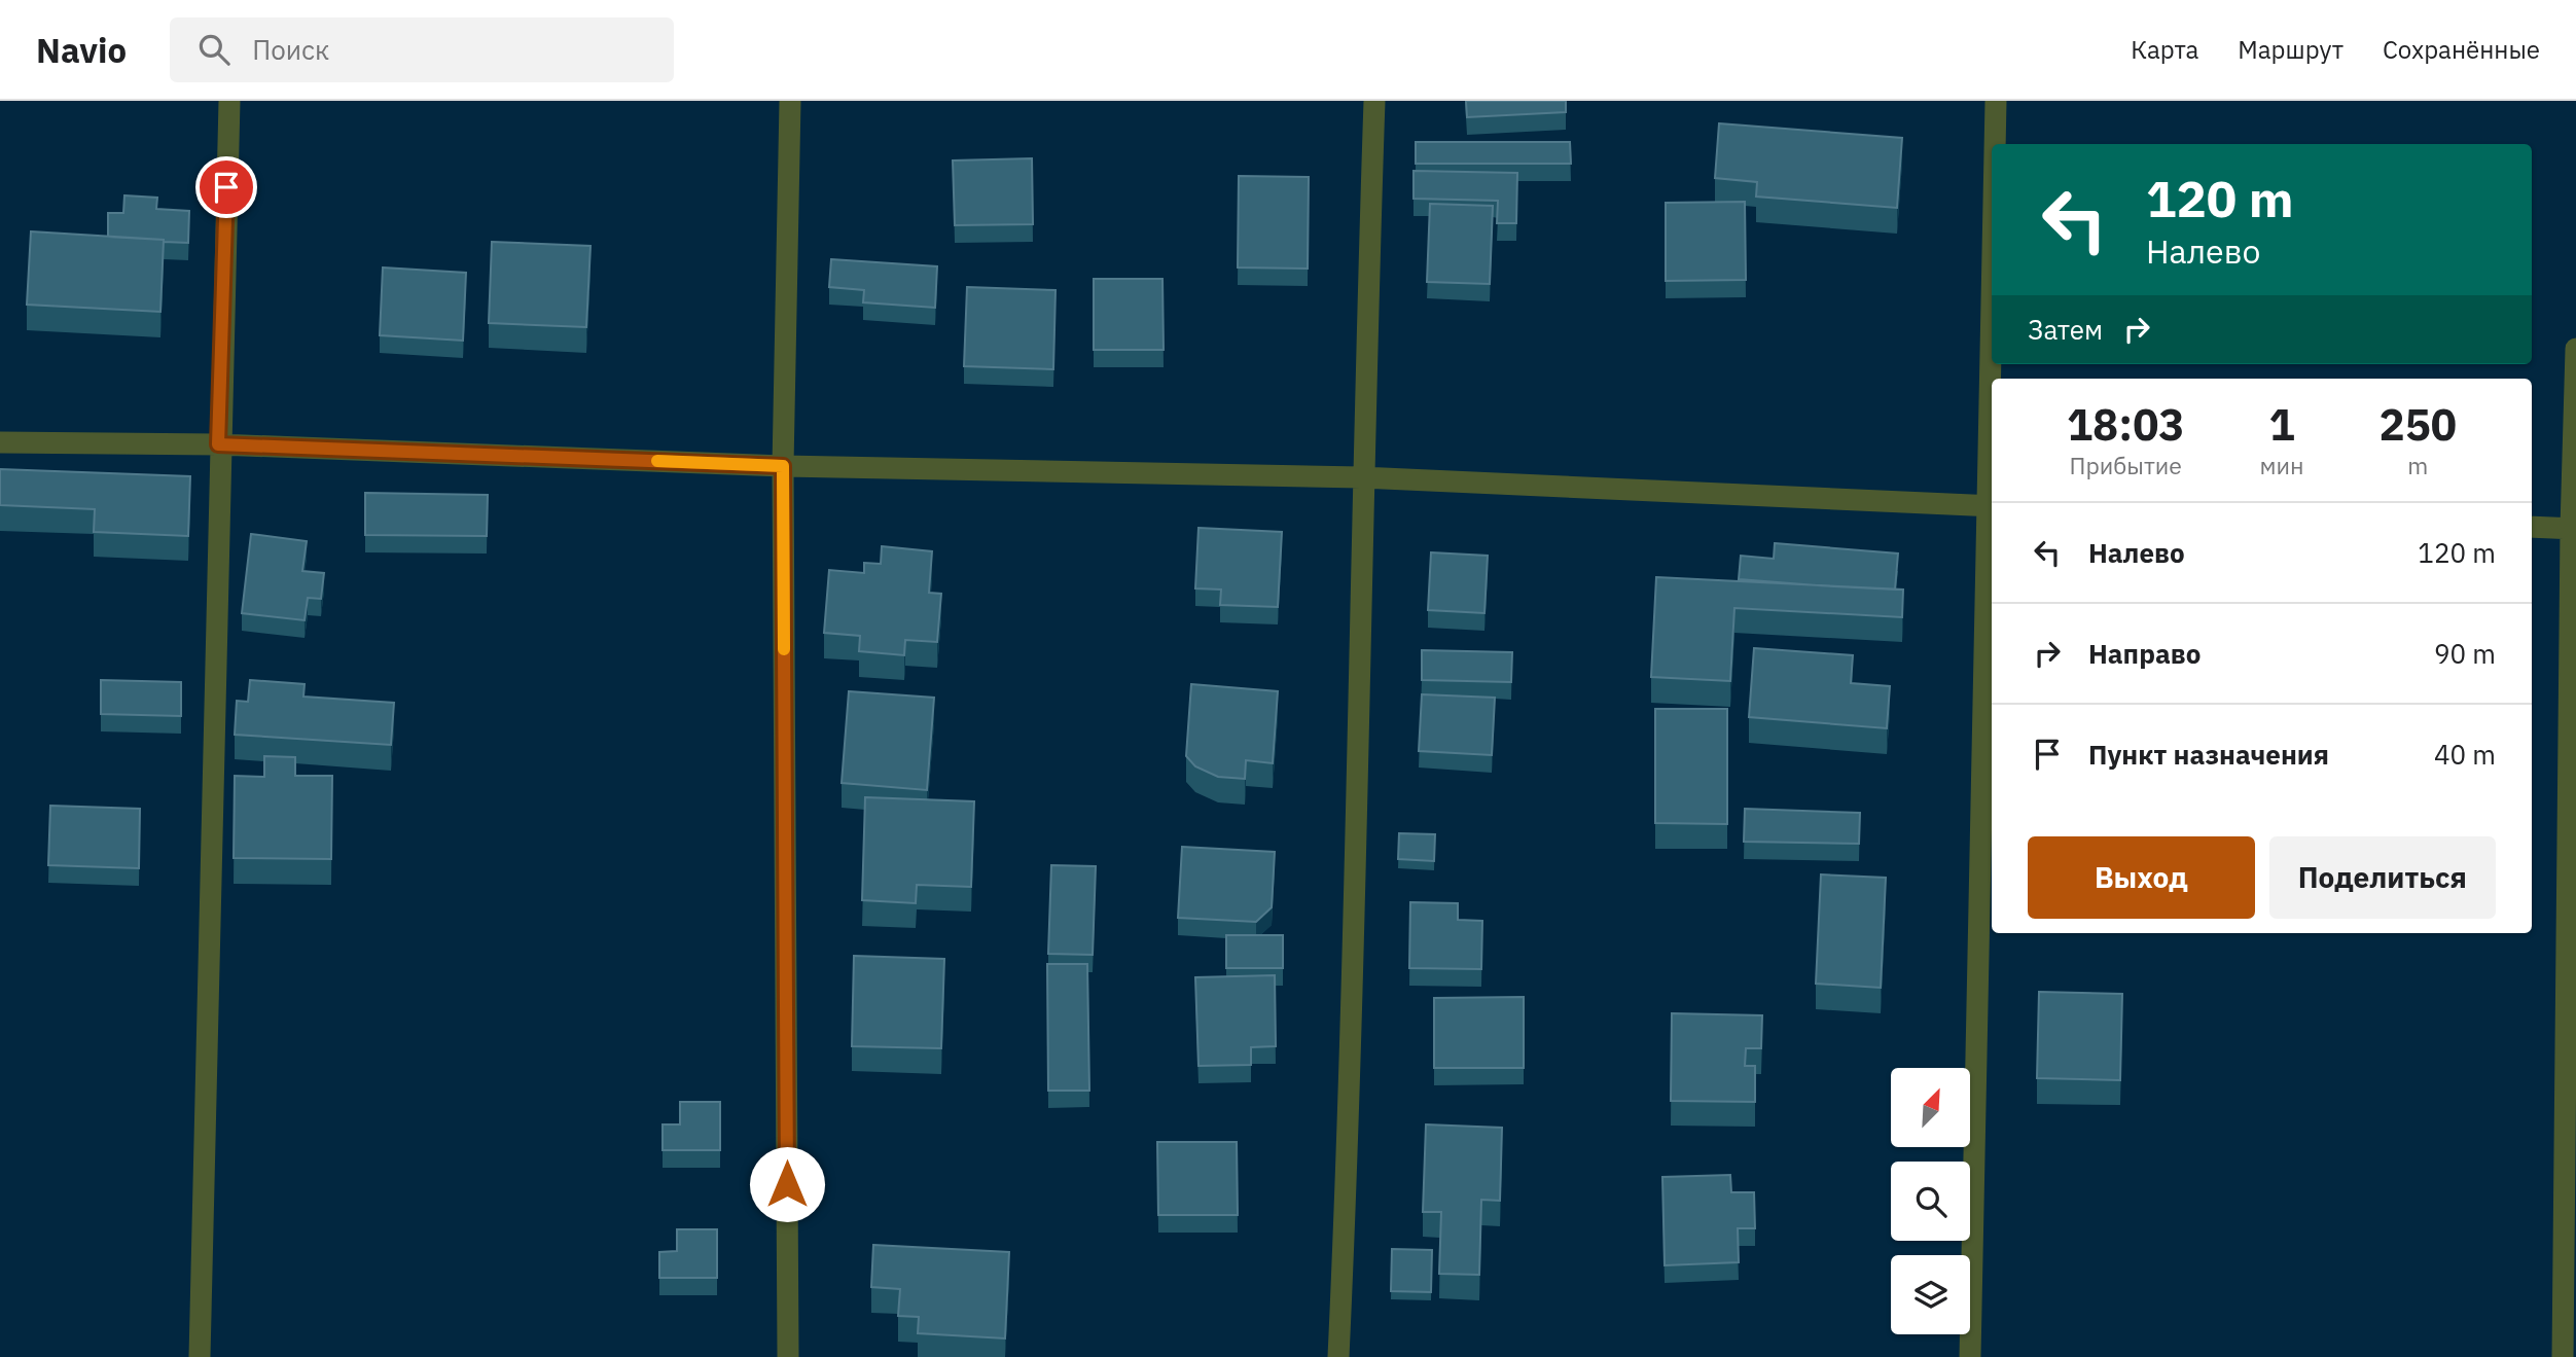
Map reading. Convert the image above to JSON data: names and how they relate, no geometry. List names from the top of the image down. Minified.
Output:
{"north":"top right","page":{"header":"Navio","search":"Поиск","nav":["Карта","Маршрут","Сохранённые"],"turn":["120 m","Налево"],"then":"Затем","eta":["18:03","Прибытие","1","мин","250","m"],"list":[{"name":"Налево","value":"120 m"},{"name":"Направо","value":"90 m"},{"name":"Пункт назначения","value":"40 m"}],"buttons":["Выход","Поделиться"]}}
